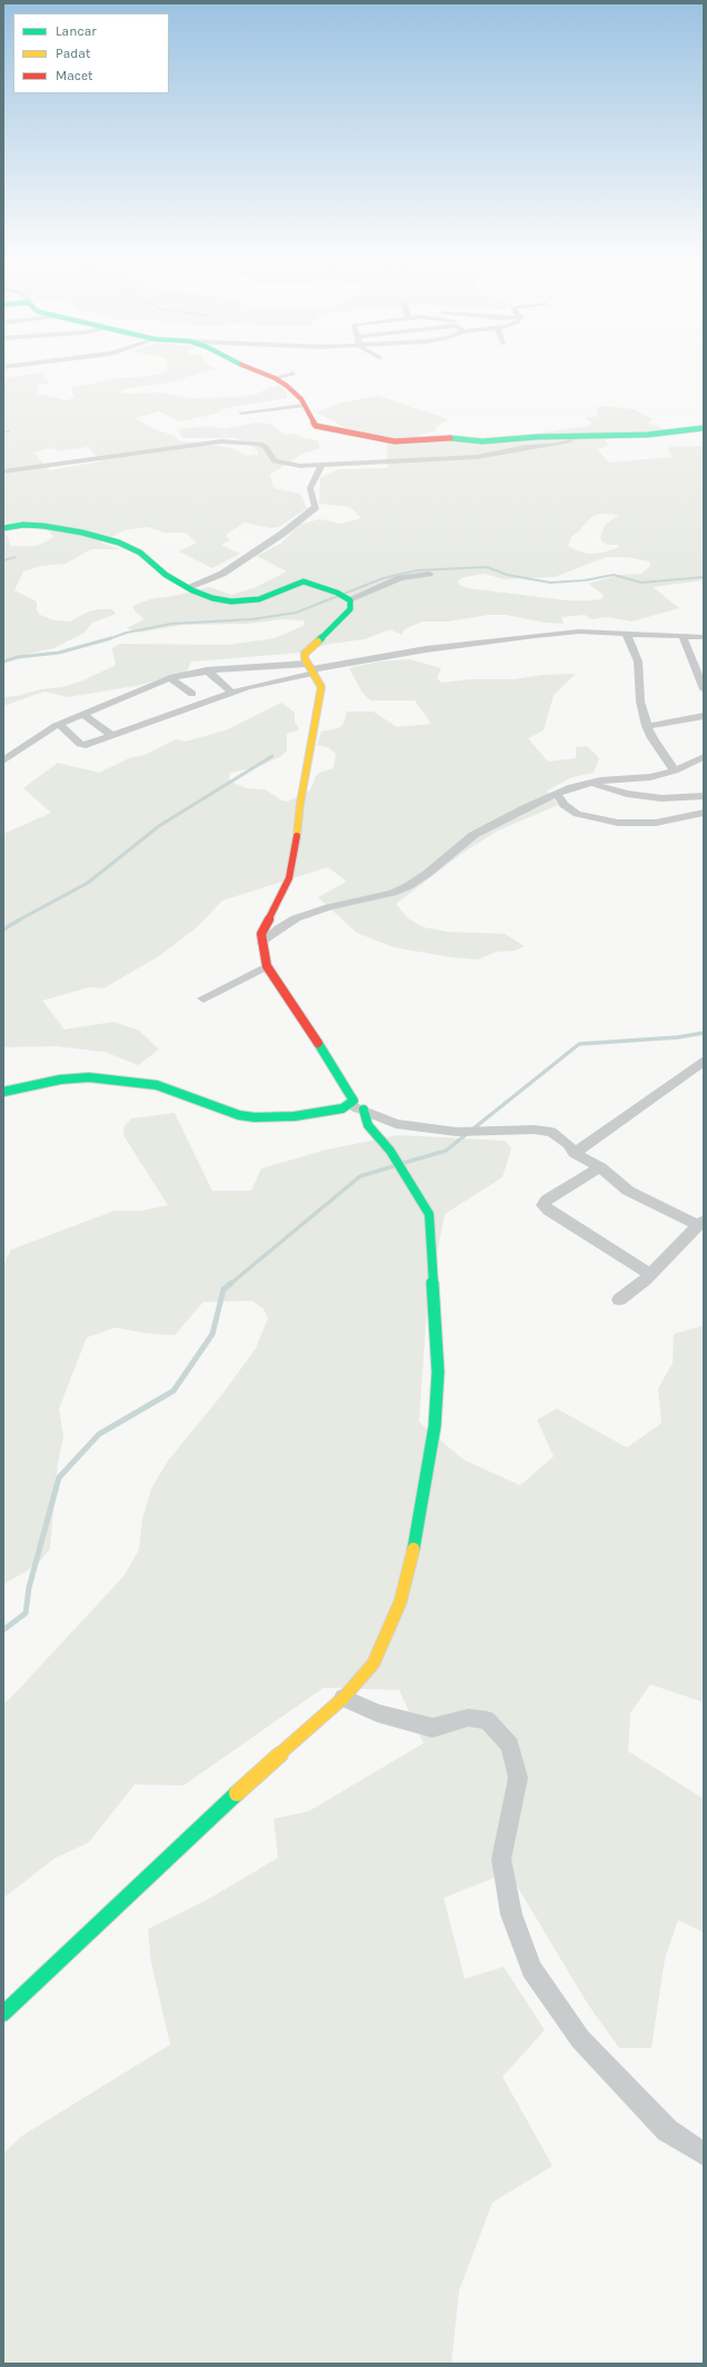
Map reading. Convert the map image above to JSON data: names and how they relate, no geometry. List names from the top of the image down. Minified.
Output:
{"legend":["Lancar","Padat","Macet"]}
